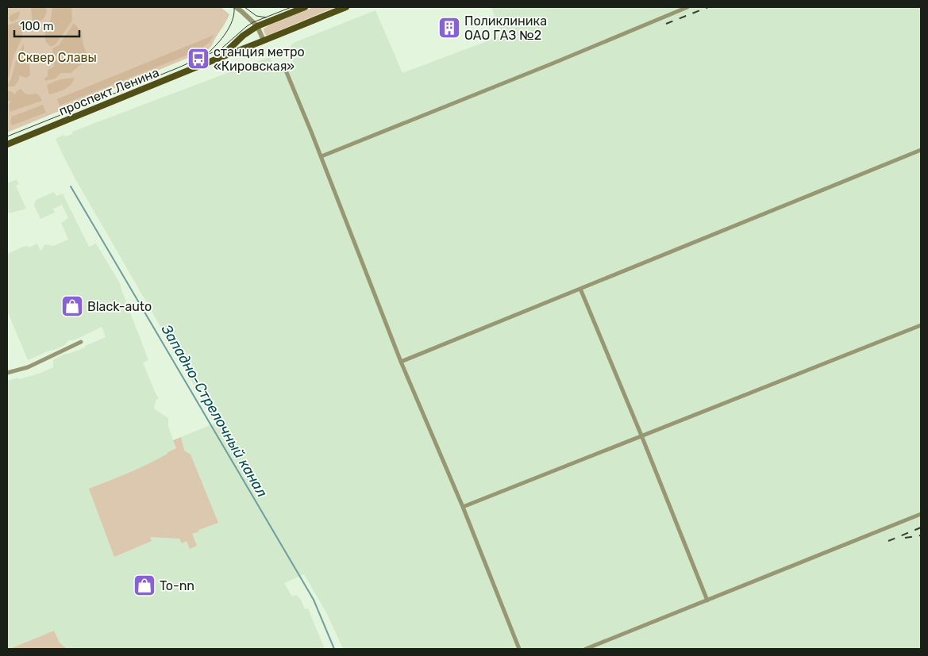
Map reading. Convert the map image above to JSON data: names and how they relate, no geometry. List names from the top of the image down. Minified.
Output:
{"streets":{"main road":["проспект Ленина"]},"water":["Западно-Стрелочный канал"],"parks":["Сквер Славы"],"places":{"building":["Поликлиника ОАО ГАЗ №2"],"bus stop":["станция метро «Кировская»"],"shop":["Black-auto","To-nn"]},"scale_bar":"100 m"}
